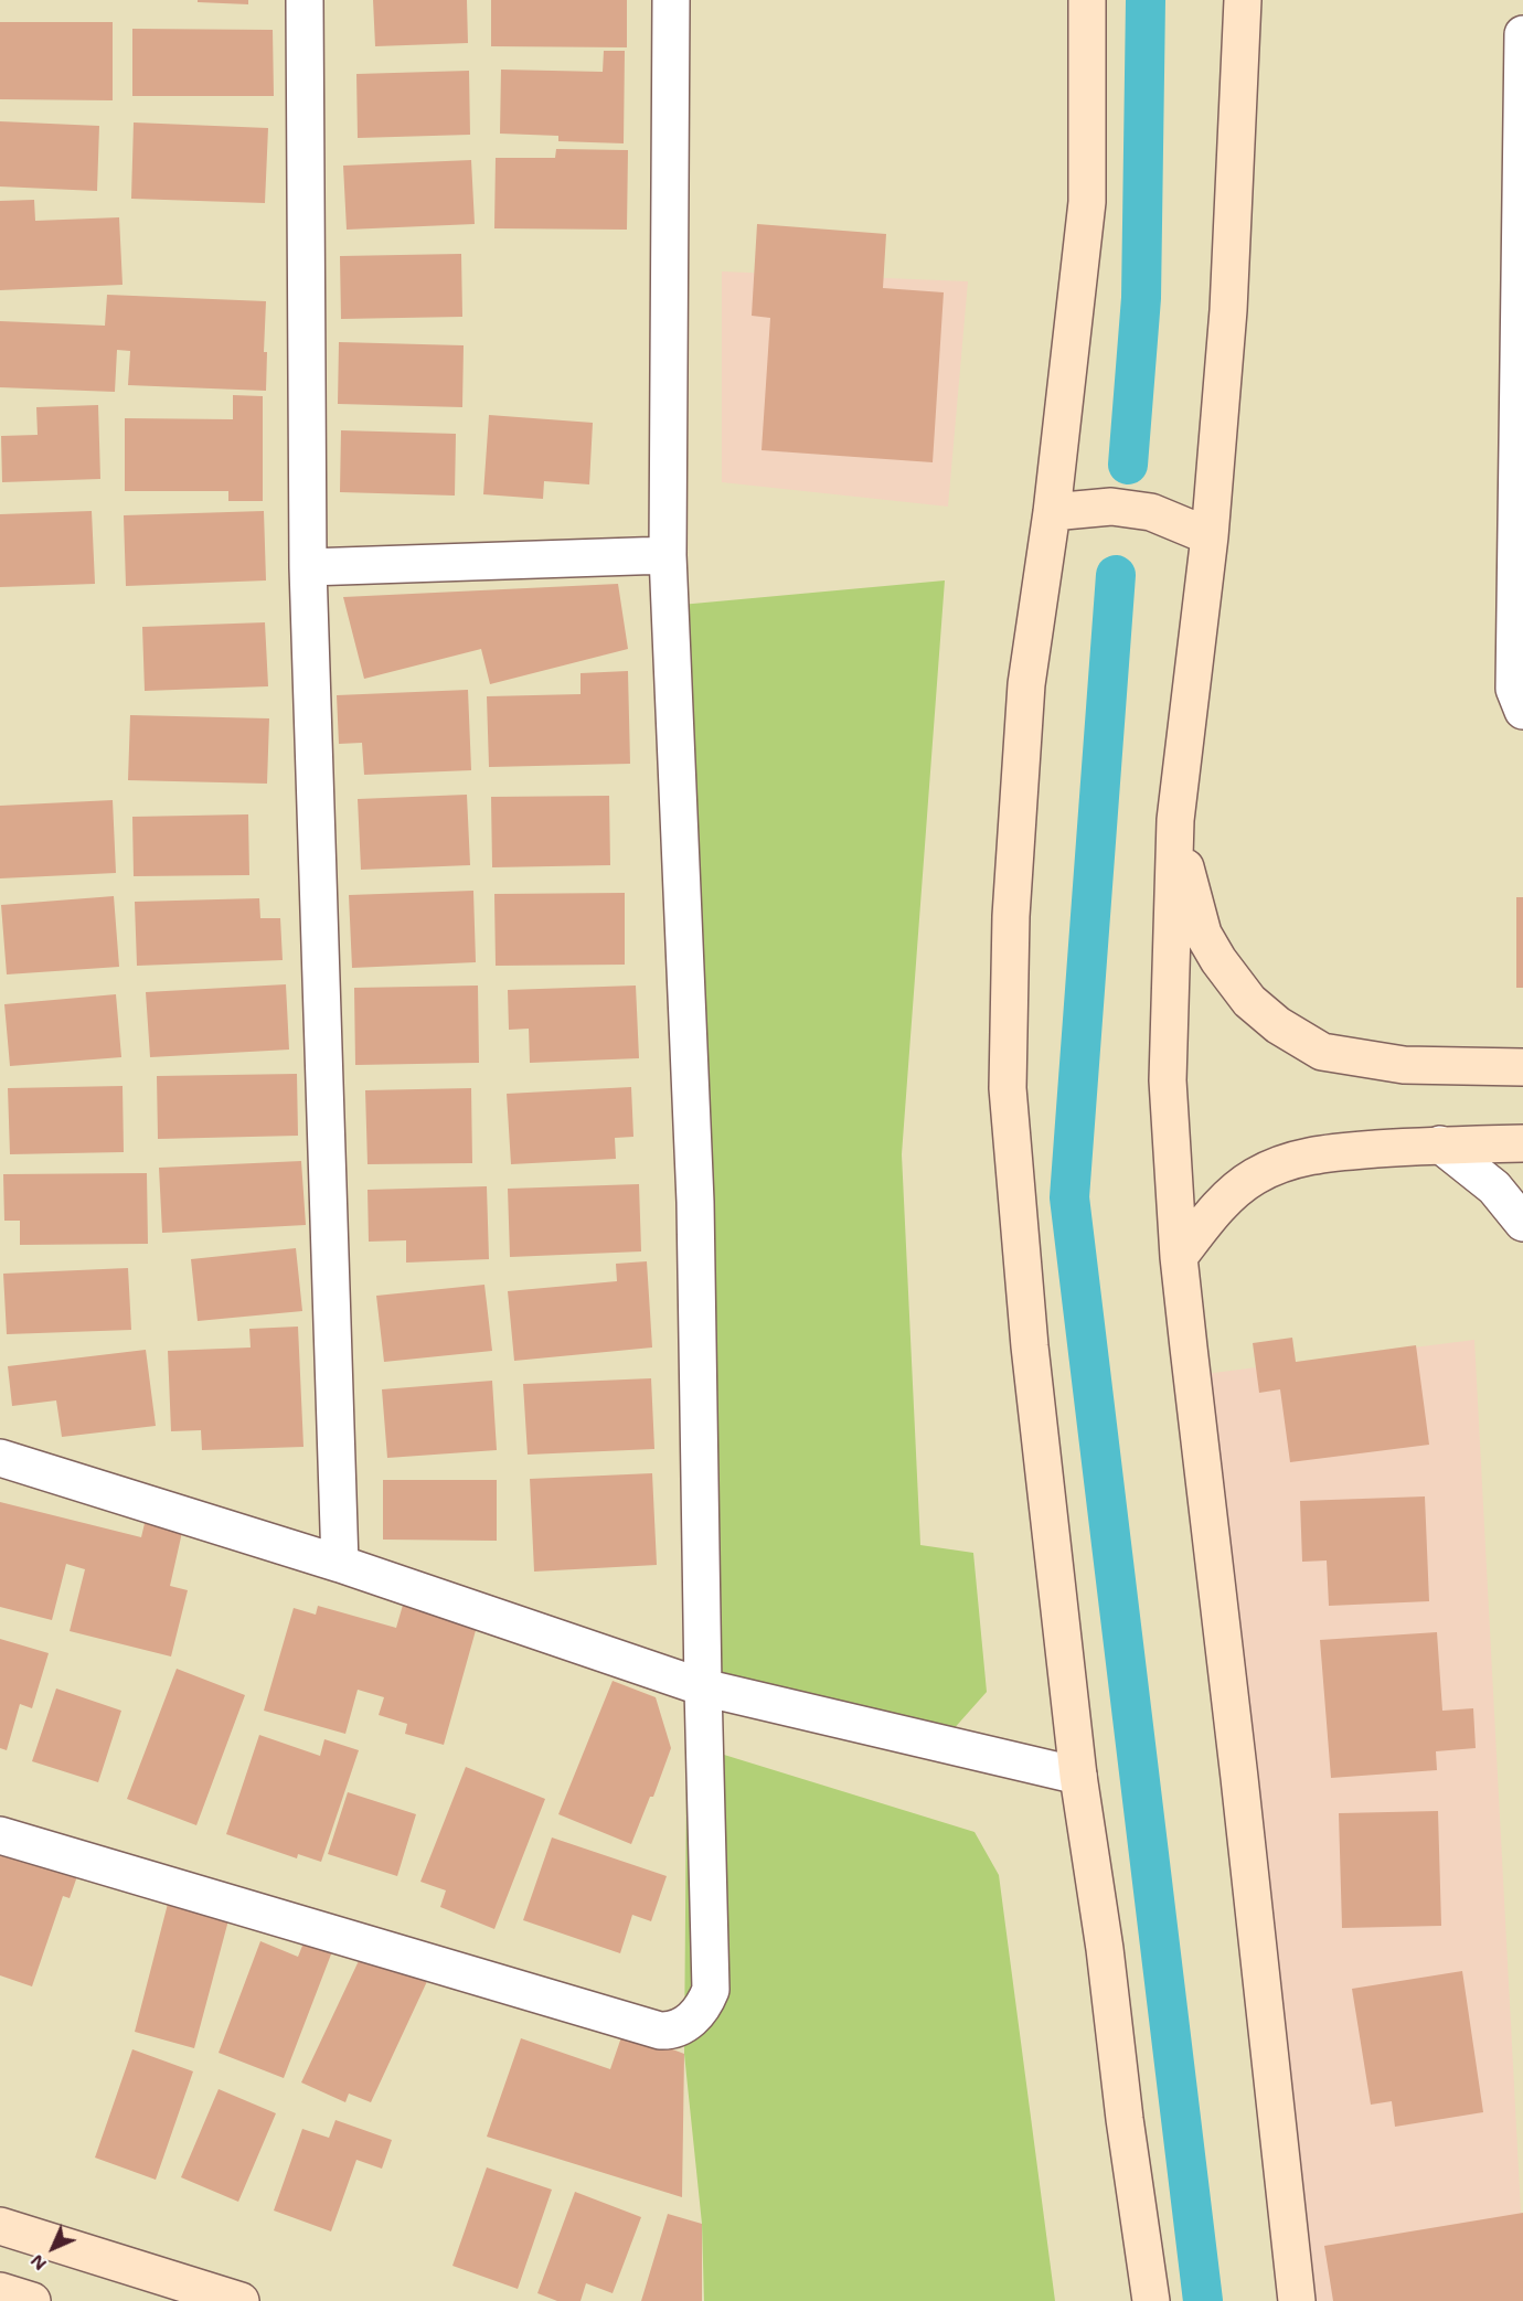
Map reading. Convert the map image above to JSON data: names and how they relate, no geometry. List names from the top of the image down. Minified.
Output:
{"north":"bottom left"}
